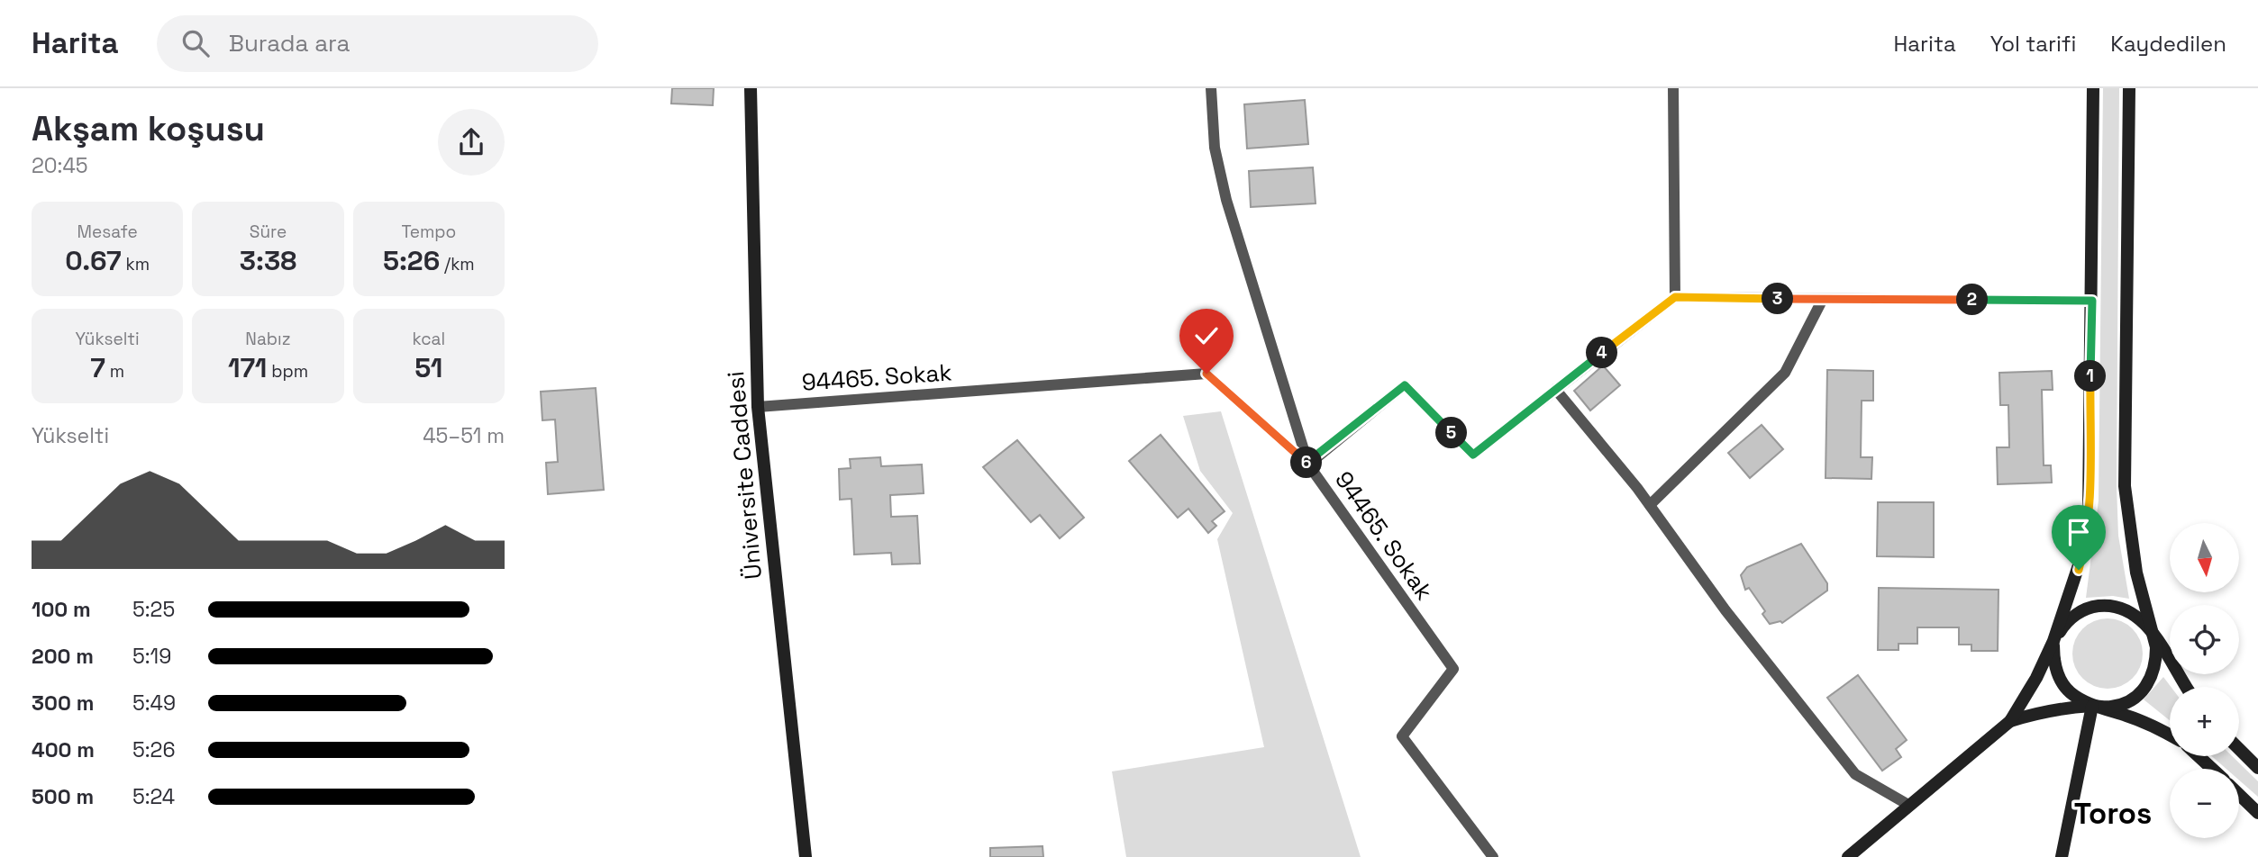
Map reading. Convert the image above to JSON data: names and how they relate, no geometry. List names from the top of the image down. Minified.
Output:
{"streets":{"main road":["Üniversite Caddesi"],"street":["94465. Sokak"]},"crossings":[["94465. Sokak","Üniversite Caddesi"]],"districts":["Toros"],"north":"bottom","page":{"header":"Harita","search":"Burada ara","nav":["Harita","Yol tarifi","Kaydedilen"],"heading":["Akşam koşusu","20:45"],"stats":[["Mesafe","0.67 km"],["Süre","3:38"],["Tempo","5:26 /km"],["Yükselti","7 m"],["Nabız","171 bpm"],["kcal","51"]],"pins":["3","2","4","1","5","6"],"chart":["Yükselti","45–51 m"],"map_buttons":["+","−"],"list":[{"name":"100 m","note":"5:25"},{"name":"200 m","note":"5:19"},{"name":"300 m","note":"5:49"},{"name":"400 m","note":"5:26"},{"name":"500 m","note":"5:24"}]}}
